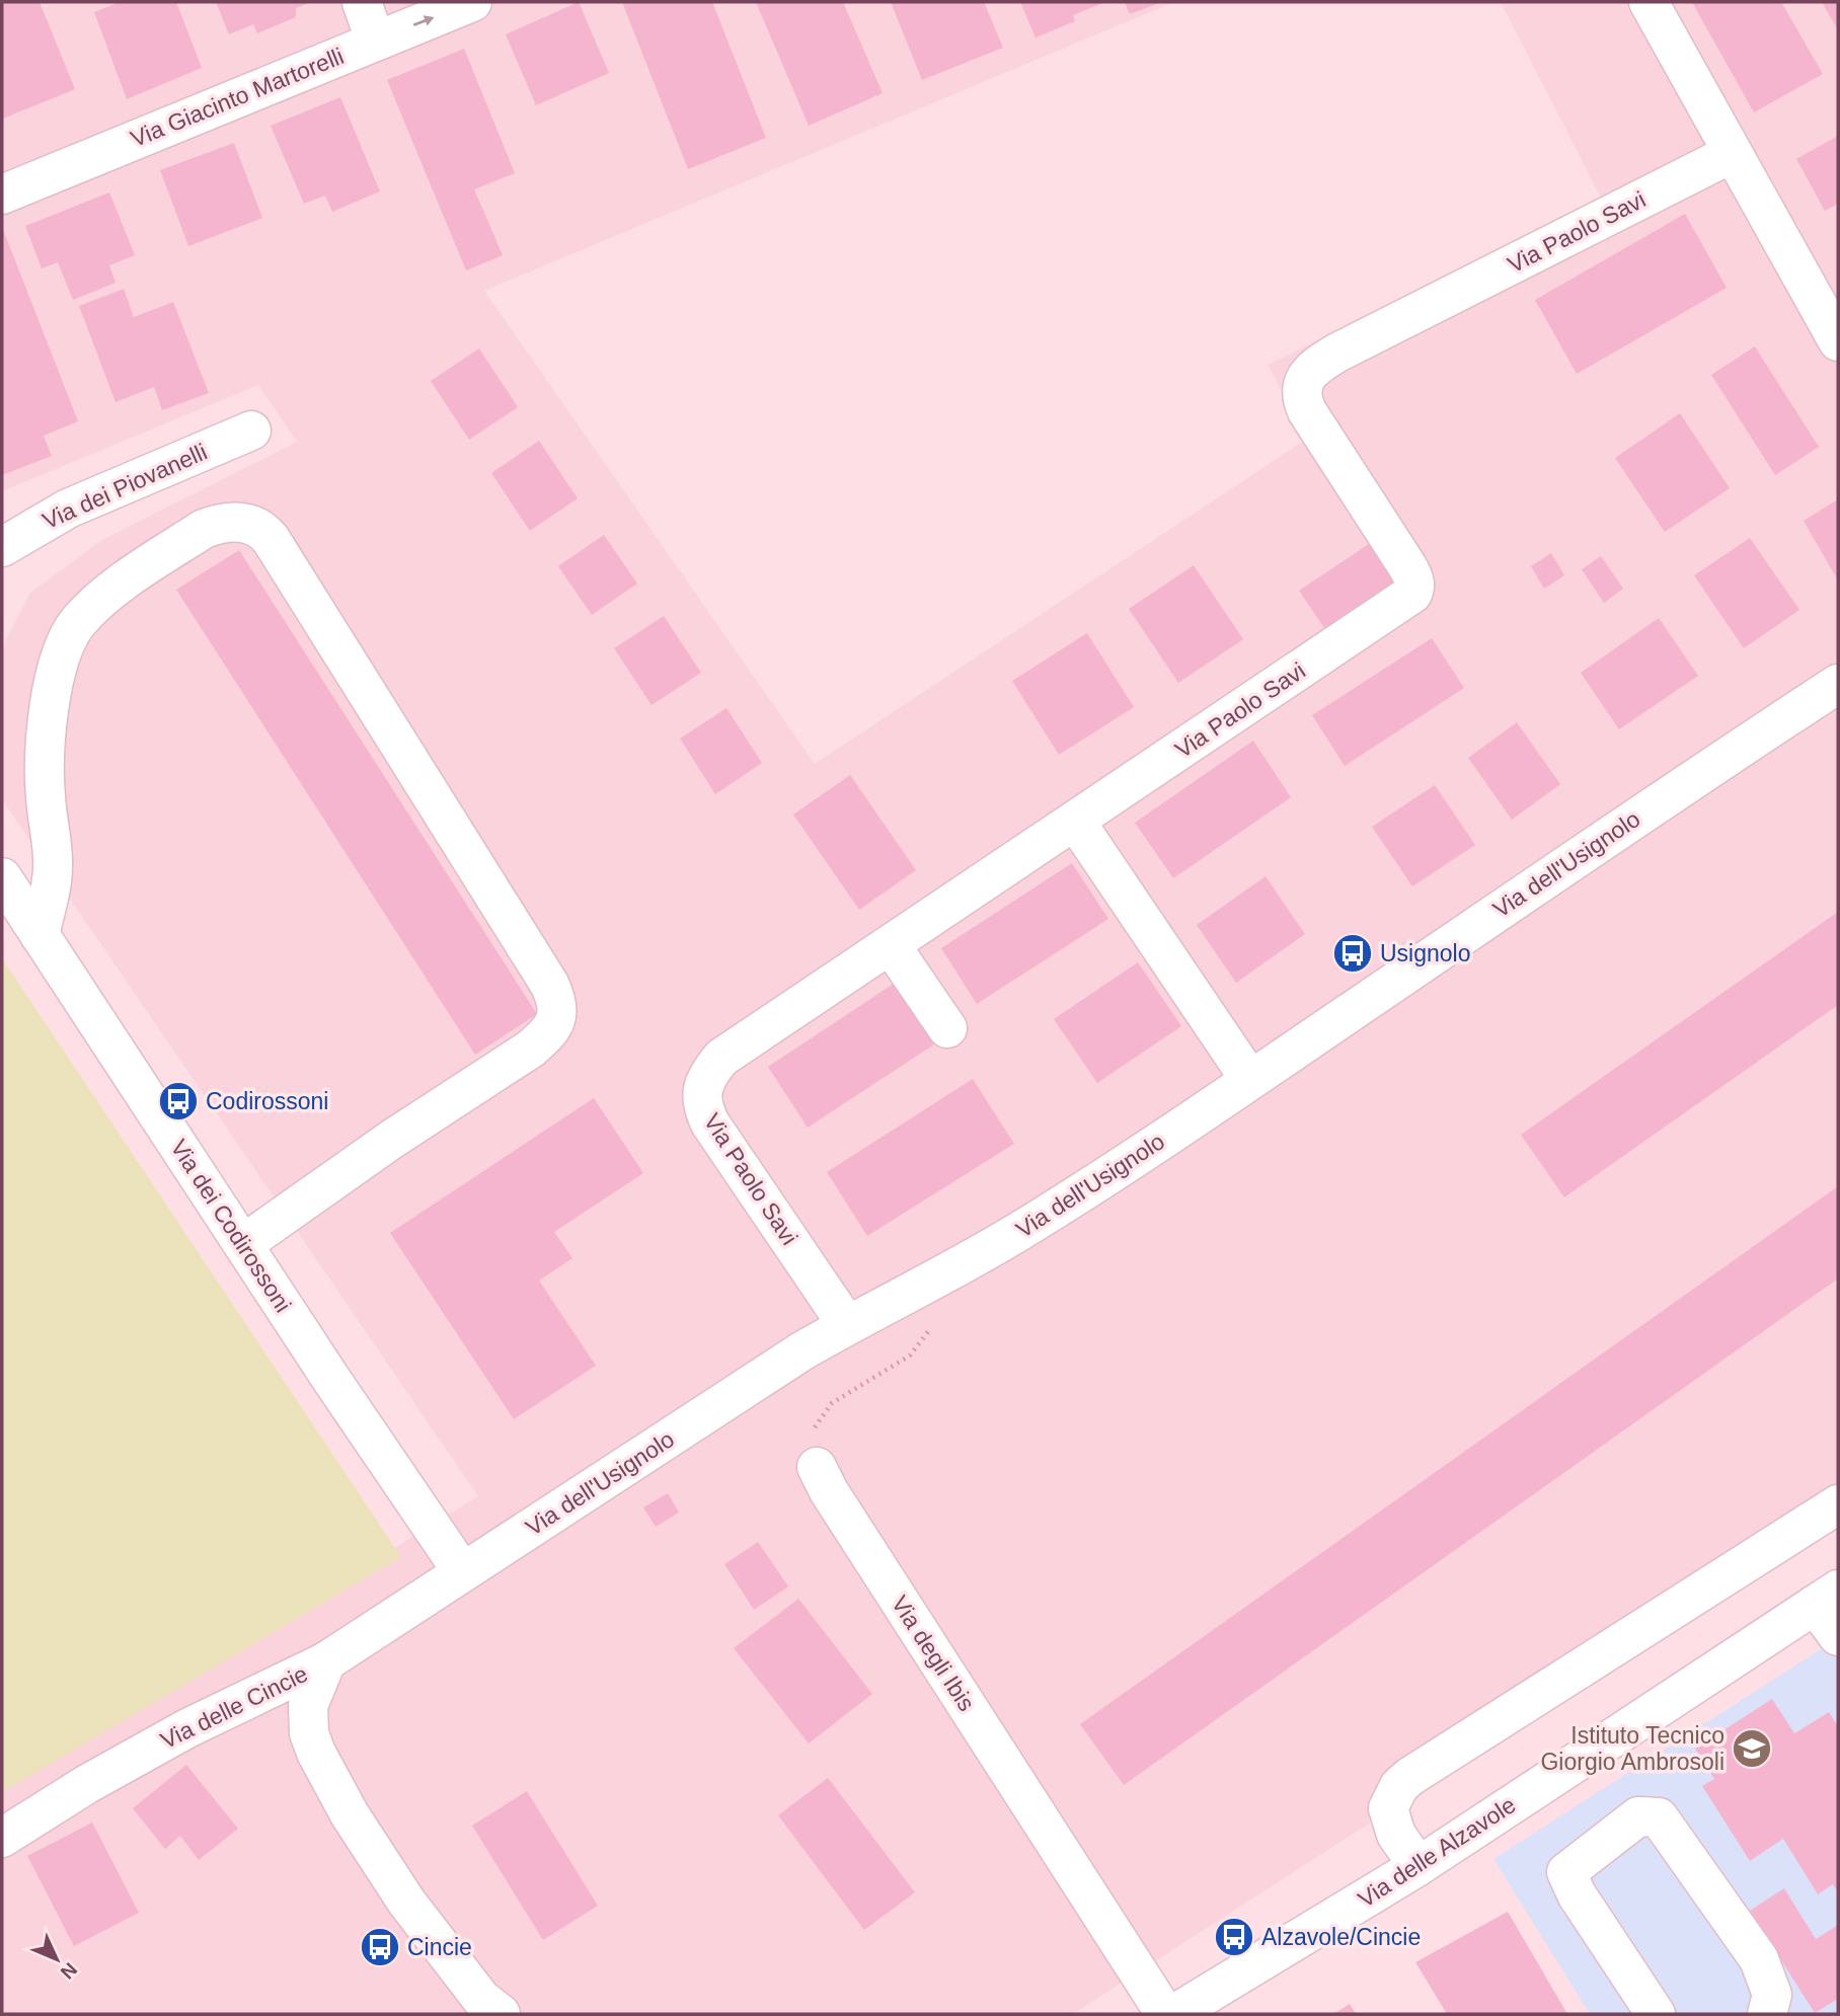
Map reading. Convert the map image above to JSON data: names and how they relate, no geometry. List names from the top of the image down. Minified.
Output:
{"streets":{"street":["Via Giacinto Martorelli","Via Paolo Savi","Via dei Piovanelli","Via dell'Usignolo","Via dei Codirossoni","Via degli Ibis","Via delle Cincie","Via delle Alzavole"]},"crossings":[["Via Paolo Savi","Via dell'Usignolo"],["Via dell'Usignolo","Via dei Codirossoni"],["Via dell'Usignolo","Via delle Cincie"]],"places":{"bus stop":["Usignolo","Codirossoni","Alzavole/Cincie","Cincie"],"school or university":["Istituto Tecnico Giorgio Ambrosoli"]},"north":"bottom right"}
